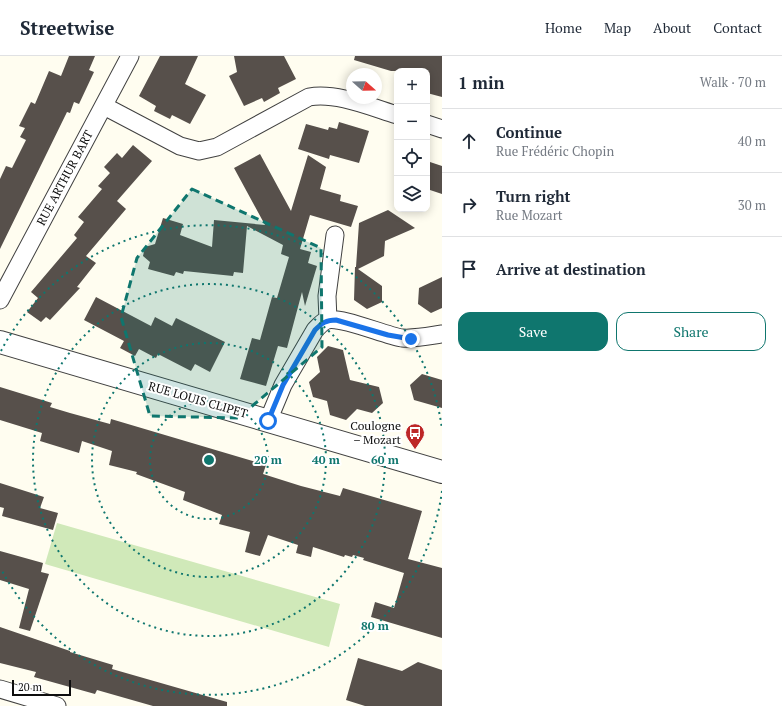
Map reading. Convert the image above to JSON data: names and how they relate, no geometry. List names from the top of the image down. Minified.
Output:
{"streets":{"street":["RUE ARTHUR BART","RUE LOUIS CLIPET"]},"places":{"bus stop":["Coulogne – Mozart"]},"scale_bar":"20 m","north":"right","page":{"header":"Streetwise","nav":["Home","Map","About","Contact"],"heading":["1 min","Walk · 70 m"],"map_buttons":["+","−"],"list":[["Continue","Rue Frédéric Chopin","40 m"],["Turn right","Rue Mozart","30 m"],"Arrive at destination"],"buttons":["Save","Share"],"scale":"20 m"},"rings":["20 m","40 m","60 m","80 m"]}
